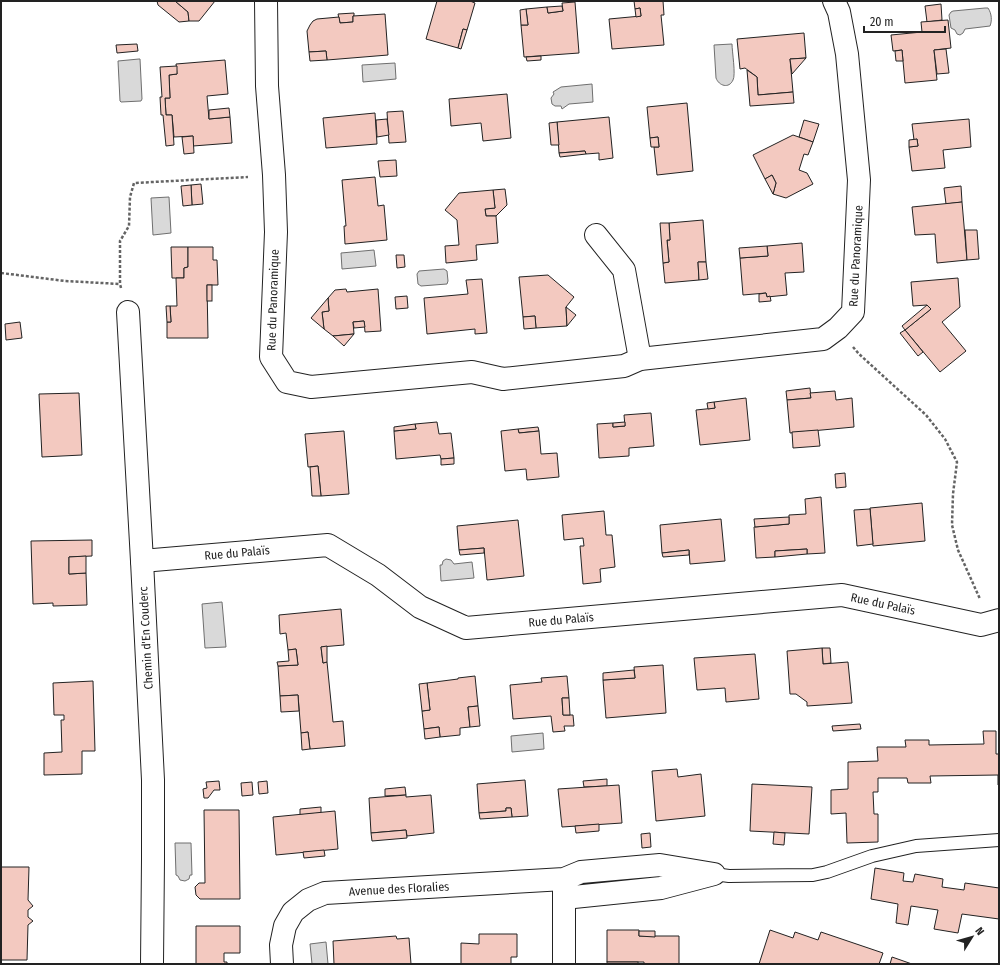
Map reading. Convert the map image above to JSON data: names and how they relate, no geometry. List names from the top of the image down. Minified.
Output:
{"streets":{"street":["Rue du Panoramique","Rue du Palaïs","Chemin d'En Couderc","Avenue des Floralies"]},"crossings":[["Rue du Palaïs","Chemin d'En Couderc"]],"scale_bar":"20 m","north":"top right"}
